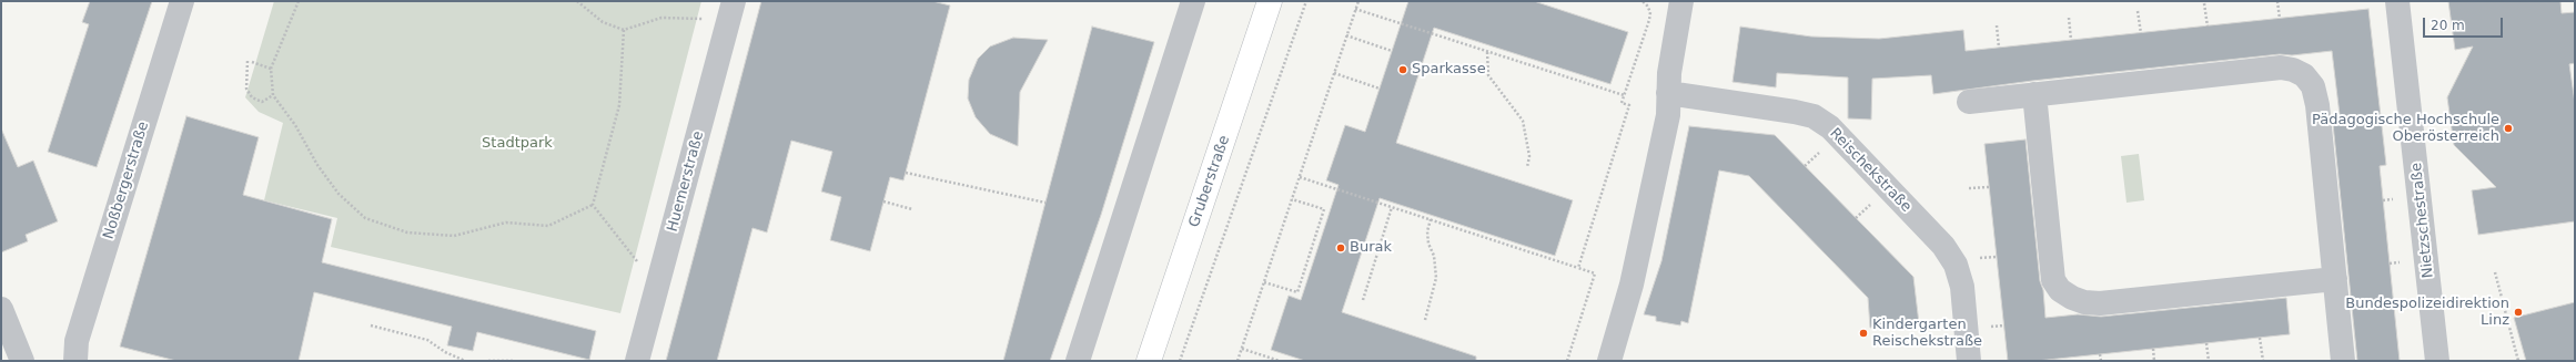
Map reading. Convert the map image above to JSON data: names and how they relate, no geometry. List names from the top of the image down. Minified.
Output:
{"streets":{"main road":["Gruberstraße"],"street":["Reischekstraße","Noßbergerstraße","Huemerstraße","Nietzschestraße"]},"parks":["Stadtpark"],"places":["Sparkasse","Pädagogische Hochschule Oberösterreich","Burak","Bundespolizeidirektion Linz","Kindergarten Reischekstraße"],"scale_bar":"20 m"}
